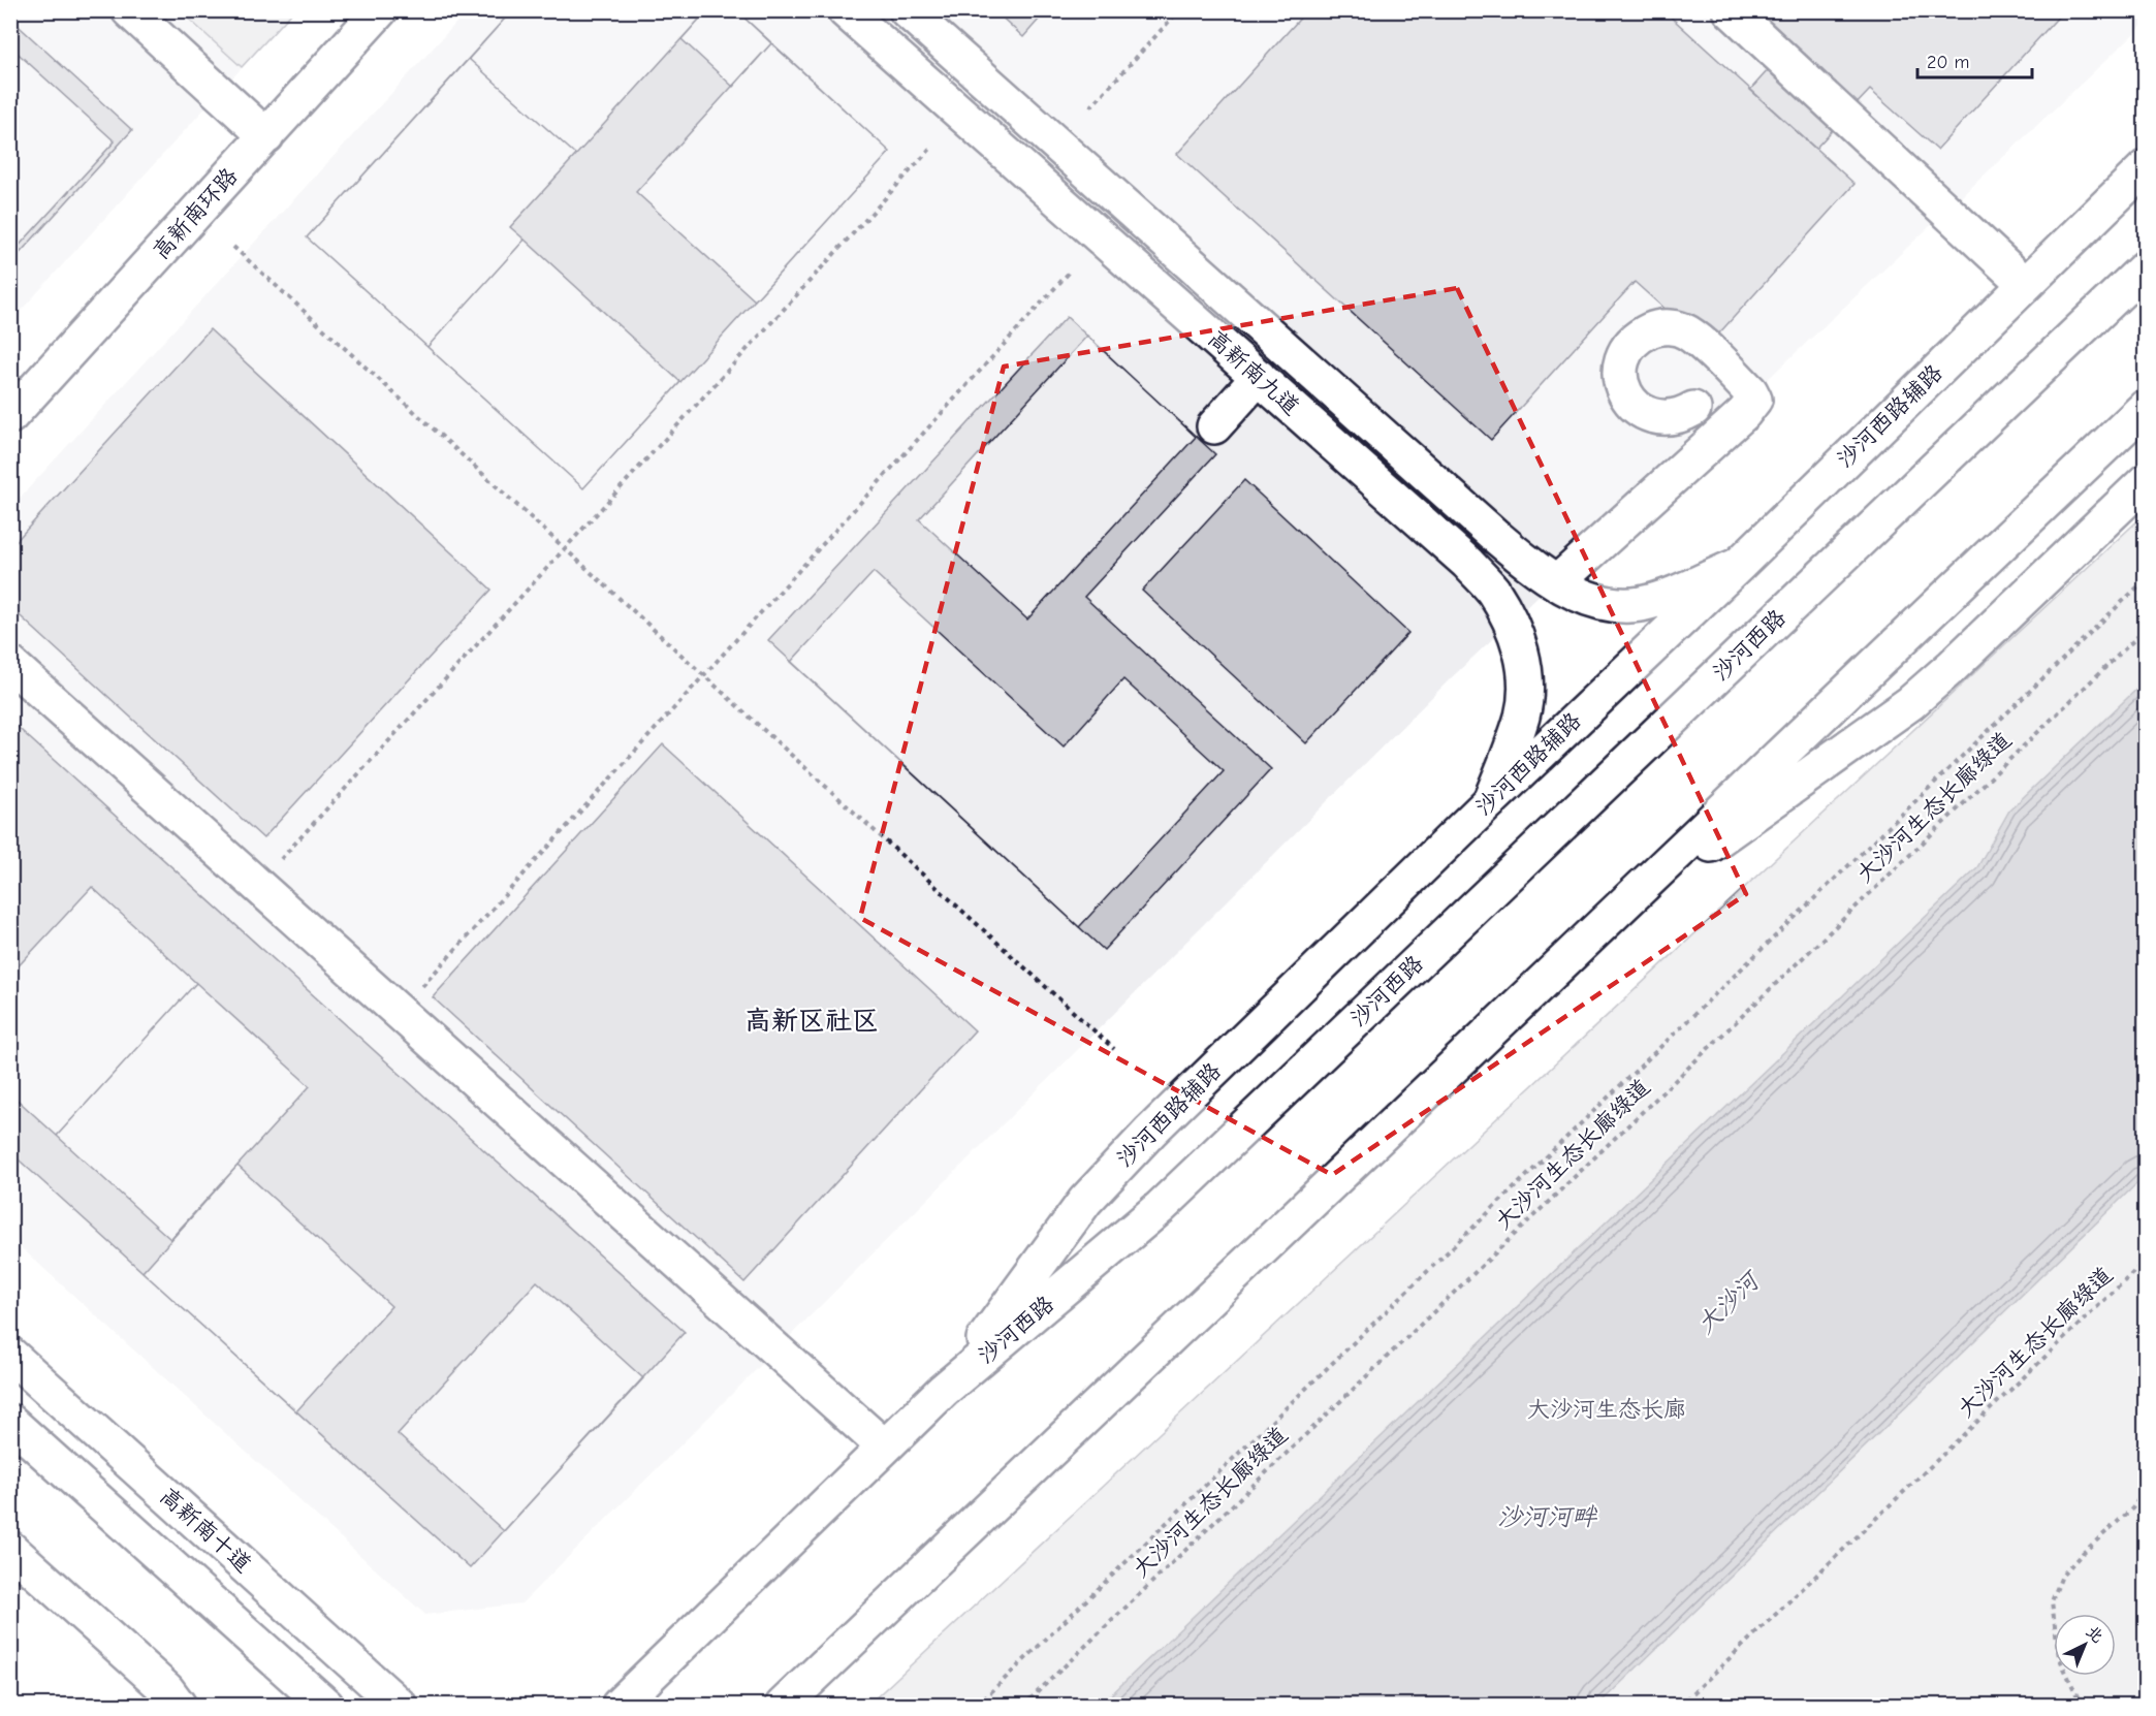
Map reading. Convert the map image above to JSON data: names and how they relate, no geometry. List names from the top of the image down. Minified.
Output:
{"streets":{"main road":["高新南环路","高新南九道","沙河西路辅路","沙河西路","高新南十道"],"path":["大沙河生态长廊绿道"]},"crossings":[["高新南九道","沙河西路辅路"],["沙河西路辅路","沙河西路"]],"districts":["高新区社区"],"water":["大沙河","沙河河畔"],"parks":["大沙河生态长廊"],"scale_bar":"20 m","north":"top right"}
